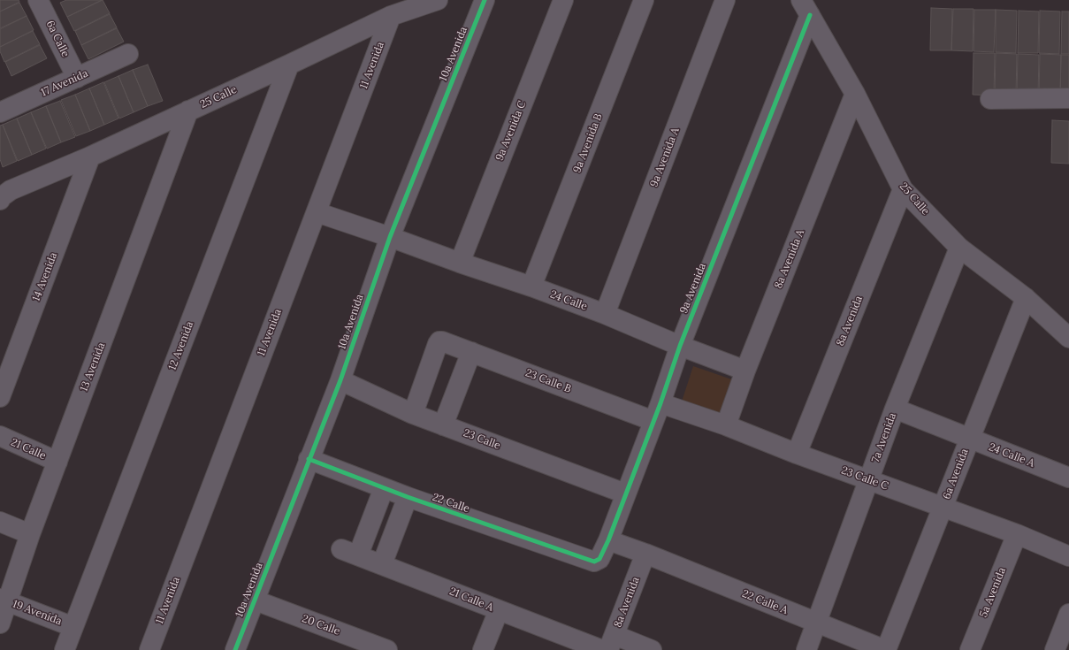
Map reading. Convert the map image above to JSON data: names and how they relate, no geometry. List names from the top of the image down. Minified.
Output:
{"streets":{"street":["6a Calle","10a Avenida","11 Avenida","17 Avenida","25 Calle","9a Avenida C","9a Avenida B","9a Avenida A","8a Avenida A","14 Avenida","9a Avenida","24 Calle","8a Avenida","12 Avenida","13 Avenida","23 Calle B","7a Avenida","23 Calle","21 Calle","24 Calle A","6a Avenida","23 Calle C","22 Calle","5a Avenida","21 Calle A","22 Calle A","19 Avenida","20 Calle"]},"crossings":[["6a Calle","17 Avenida"],["10a Avenida","24 Calle"],["10a Avenida","23 Calle"],["10a Avenida","22 Calle"],["10a Avenida","20 Calle"],["11 Avenida","25 Calle"],["11 Avenida","24 Calle"],["25 Calle","8a Avenida A"],["25 Calle","14 Avenida"],["25 Calle","9a Avenida"],["25 Calle","8a Avenida"],["25 Calle","12 Avenida"],["25 Calle","13 Avenida"],["25 Calle","7a Avenida"],["25 Calle","6a Avenida"],["9a Avenida C","24 Calle"],["9a Avenida B","24 Calle"],["9a Avenida A","24 Calle"],["8a Avenida A","24 Calle"],["8a Avenida A","23 Calle C"],["9a Avenida","24 Calle"],["9a Avenida","23 Calle B"],["9a Avenida","23 Calle"],["9a Avenida","23 Calle C"],["9a Avenida","22 Calle"],["9a Avenida","22 Calle A"],["8a Avenida","23 Calle C"],["8a Avenida","22 Calle A"],["12 Avenida","19 Avenida"],["13 Avenida","21 Calle"],["13 Avenida","19 Avenida"],["23 Calle B","23 Calle"],["23 Calle B","23 Calle C"],["7a Avenida","24 Calle A"],["7a Avenida","23 Calle C"],["7a Avenida","22 Calle A"],["24 Calle A","6a Avenida"],["6a Avenida","23 Calle C"],["6a Avenida","22 Calle A"],["23 Calle C","5a Avenida"],["22 Calle","21 Calle A"]]}
